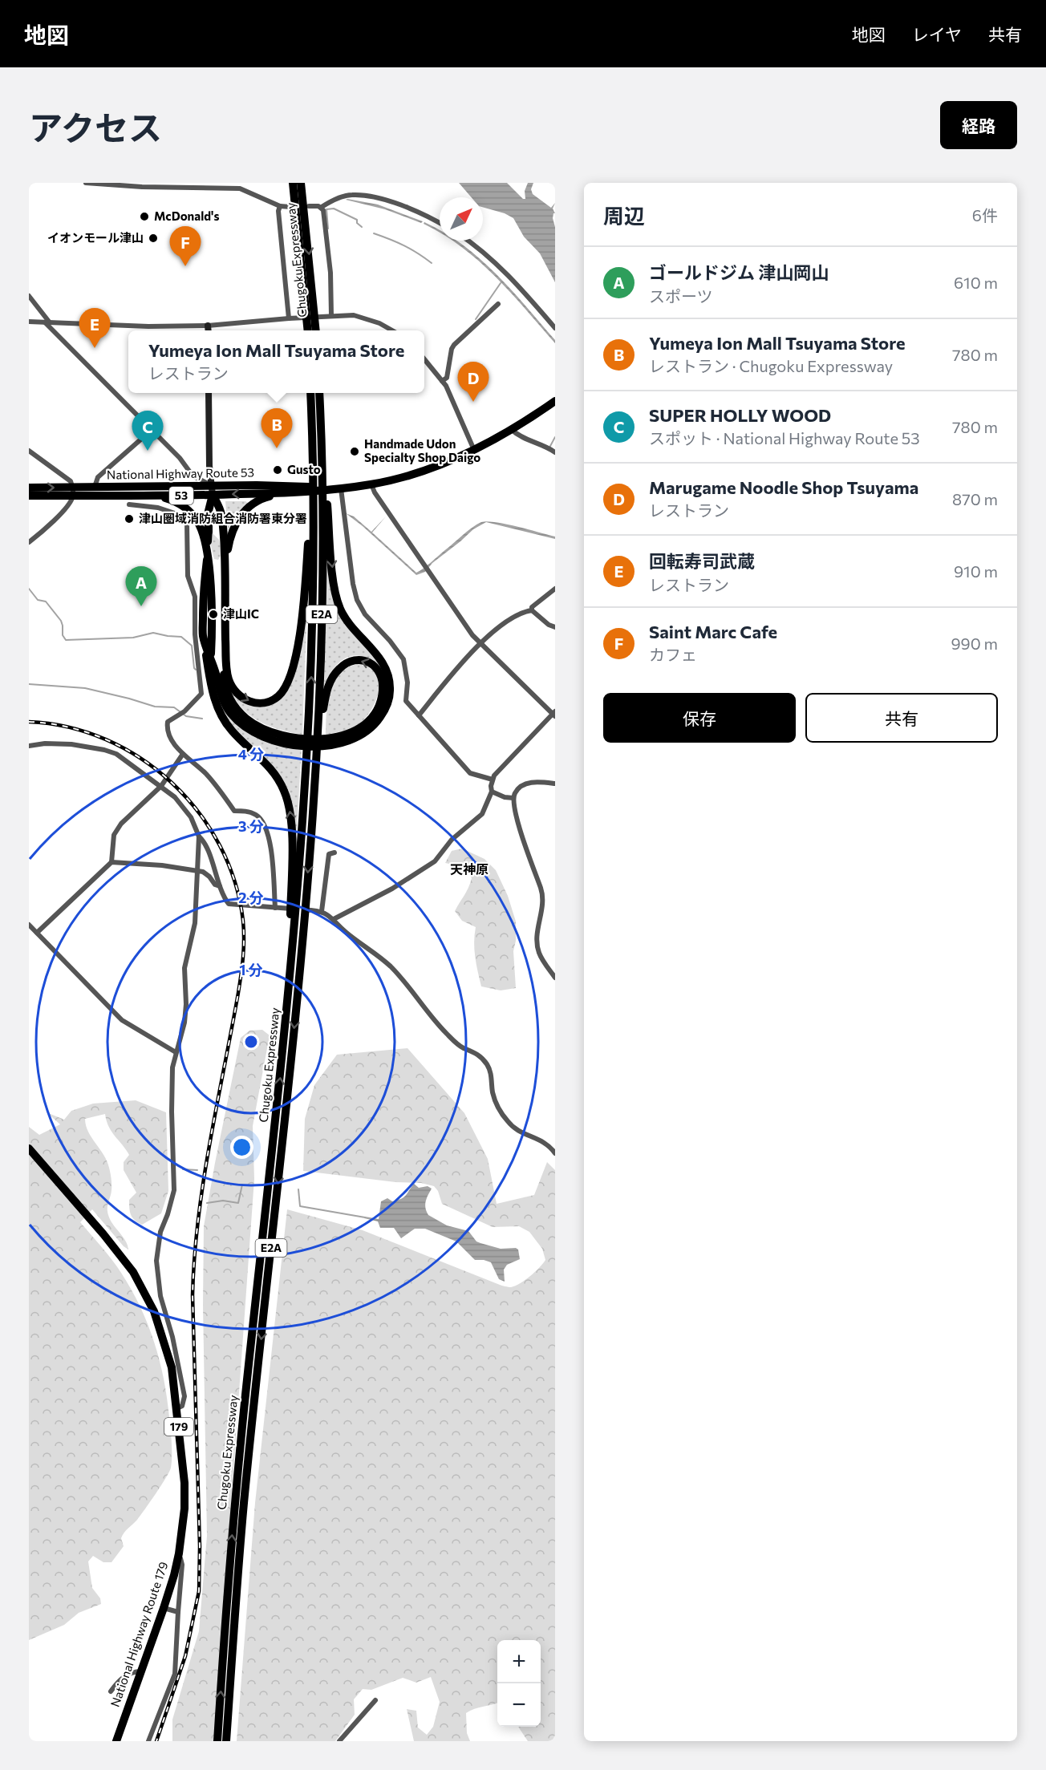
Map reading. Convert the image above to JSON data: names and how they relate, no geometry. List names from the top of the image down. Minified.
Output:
{"streets":{"highway":["Chugoku Expressway","National Highway Route 53","53","E2A","179","National Highway Route 179"]},"districts":["天神原"],"places":["McDonald's","イオンモール津山","Handmade Udon Specialty Shop Daigo","Gusto","津山圏域消防組合消防署東分署","津山IC"],"north":"top right","page":{"header":"地図","nav":["地図","レイヤ","共有"],"title":"アクセス","buttons":["経路",["保存","共有"]],"heading":["周辺","6件"],"pins":["F","E","D","B","C","A"],"list":[{"mark":"A","name":"ゴールドジム 津山岡山","note":"スポーツ","value":"610 m"},{"mark":"B","name":"Yumeya Ion Mall Tsuyama Store","note":"レストラン · Chugoku Expressway","value":"780 m"},{"mark":"C","name":"SUPER HOLLY WOOD","note":"スポット · National Highway Route 53","value":"780 m"},{"mark":"D","name":"Marugame Noodle Shop Tsuyama","note":"レストラン","value":"870 m"},{"mark":"E","name":"回転寿司武蔵","note":"レストラン","value":"910 m"},{"mark":"F","name":"Saint Marc Cafe","note":"カフェ","value":"990 m"}],"popup":["Yumeya Ion Mall Tsuyama Store","レストラン"],"map_buttons":["+","−"]},"rings":["4 分","3 分","2 分","1 分"]}
